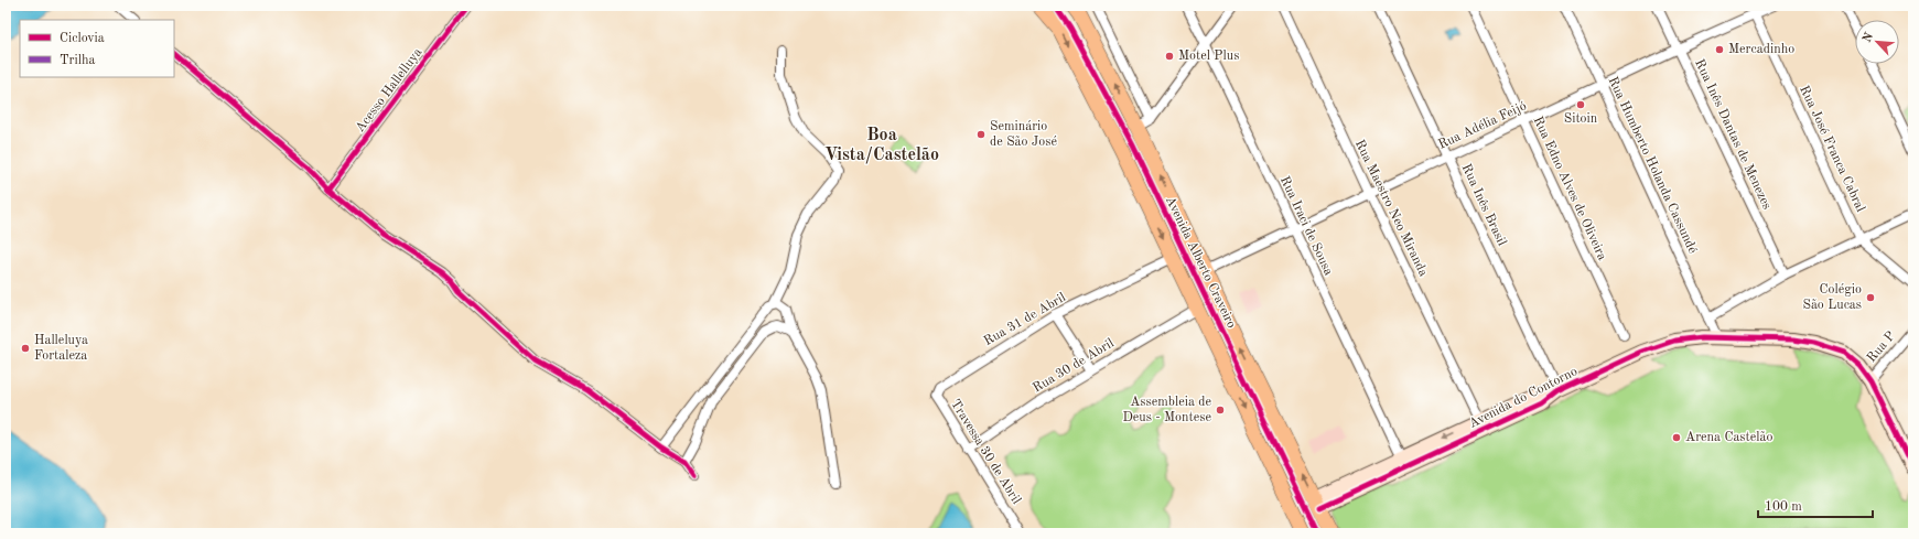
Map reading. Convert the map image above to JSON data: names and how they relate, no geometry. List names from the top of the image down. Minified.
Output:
{"streets":{"main road":["Avenida Alberto Craveiro"],"street":["Acesso Hallelluya","Rua Adélia Feijó","Rua Inês Dantas de Menezes","Rua José Franca Cabral","Rua Humberto Holanda Cassundé","Rua Edno Alves de Oliveira","Rua Inês Brasil","Rua Maestro Neo Miranda","Rua Iraci de Sousa","Rua 31 de Abril","Rua P","Rua 30 de Abril","Avenida do Contorno","Travessa 30 de Abril"]},"crossings":[["Rua Adélia Feijó","Rua Inês Dantas de Menezes"],["Rua Adélia Feijó","Rua José Franca Cabral"],["Rua Adélia Feijó","Rua Humberto Holanda Cassundé"],["Rua Adélia Feijó","Rua Edno Alves de Oliveira"],["Rua Adélia Feijó","Rua Inês Brasil"],["Rua Adélia Feijó","Rua Maestro Neo Miranda"],["Rua Adélia Feijó","Rua Iraci de Sousa"],["Rua Adélia Feijó","Avenida Alberto Craveiro"],["Rua Humberto Holanda Cassundé","Avenida do Contorno"],["Rua Inês Brasil","Avenida do Contorno"],["Rua Maestro Neo Miranda","Avenida do Contorno"],["Rua Iraci de Sousa","Avenida do Contorno"],["Avenida Alberto Craveiro","Rua 31 de Abril"],["Avenida Alberto Craveiro","Rua 30 de Abril"],["Avenida Alberto Craveiro","Avenida do Contorno"],["Rua 31 de Abril","Travessa 30 de Abril"],["Rua P","Avenida do Contorno"],["Rua 30 de Abril","Travessa 30 de Abril"]],"districts":["Boa Vista/Castelão"],"places":["Mercadinho","Motel Plus","Sitoin","Seminário de São José","Colégio São Lucas","Halleluya Fortaleza","Assembleia de Deus - Montese","Arena Castelão"],"legend":["Ciclovia","Trilha"],"scale_bar":"100 m","north":"top left"}
